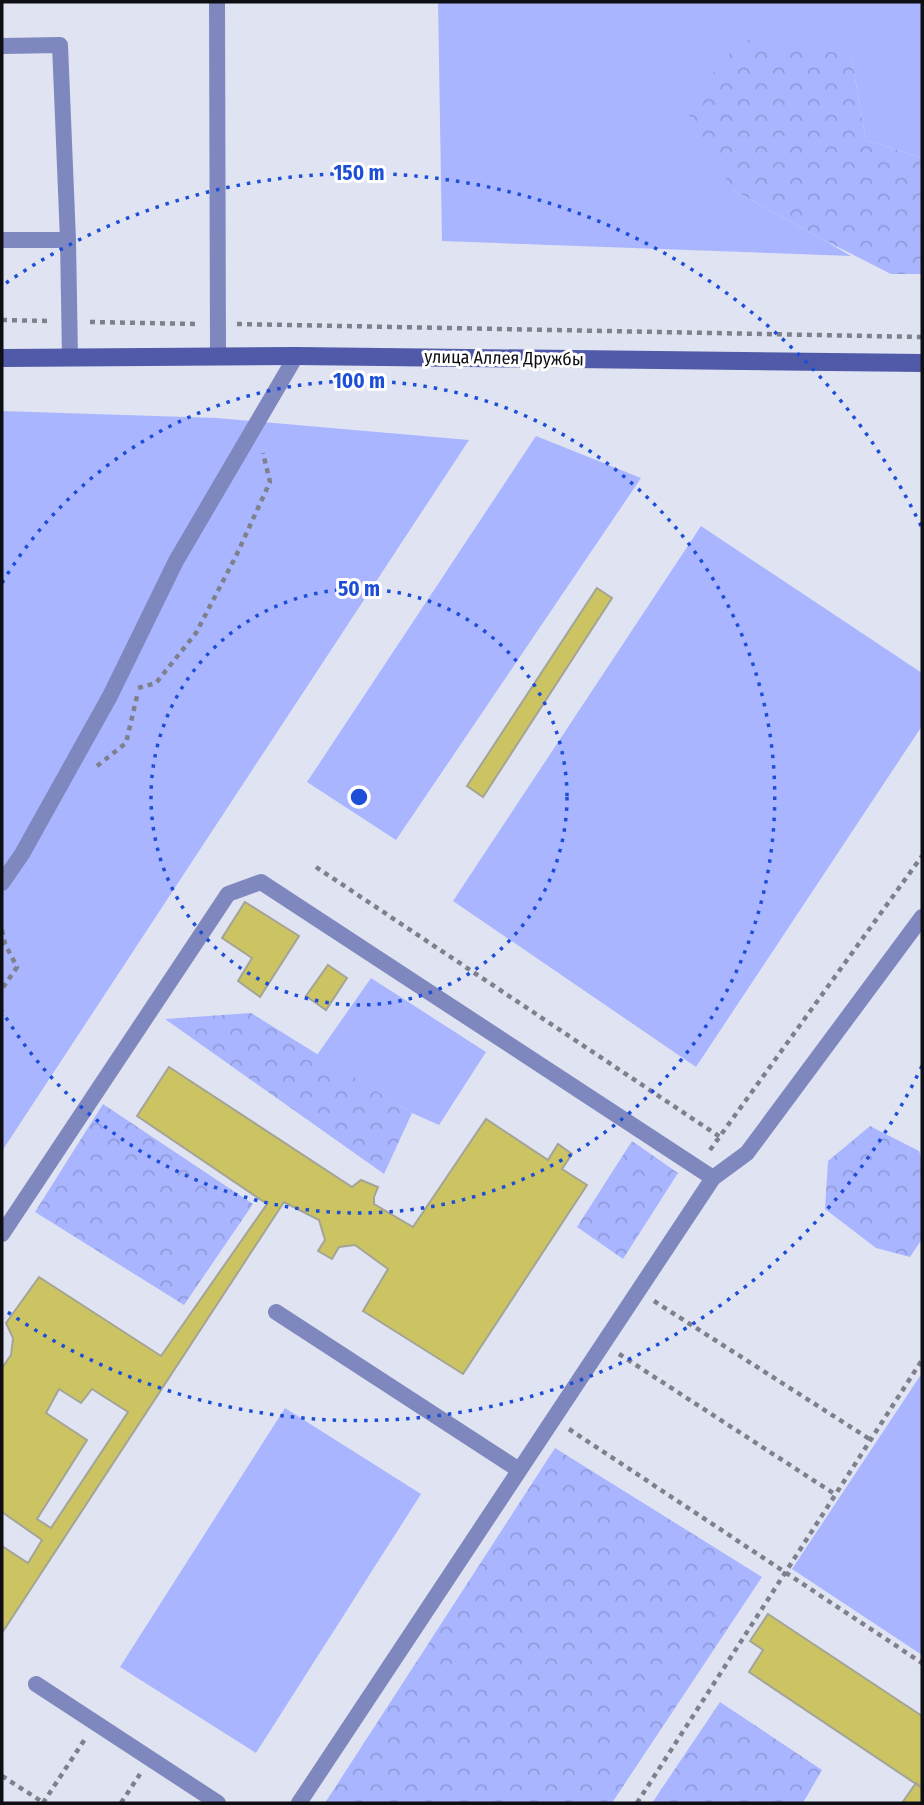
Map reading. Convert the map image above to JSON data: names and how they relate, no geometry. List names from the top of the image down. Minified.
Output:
{"streets":{"main road":["улица Аллея Дружбы"]},"rings":["150 m","100 m","50 m"]}
